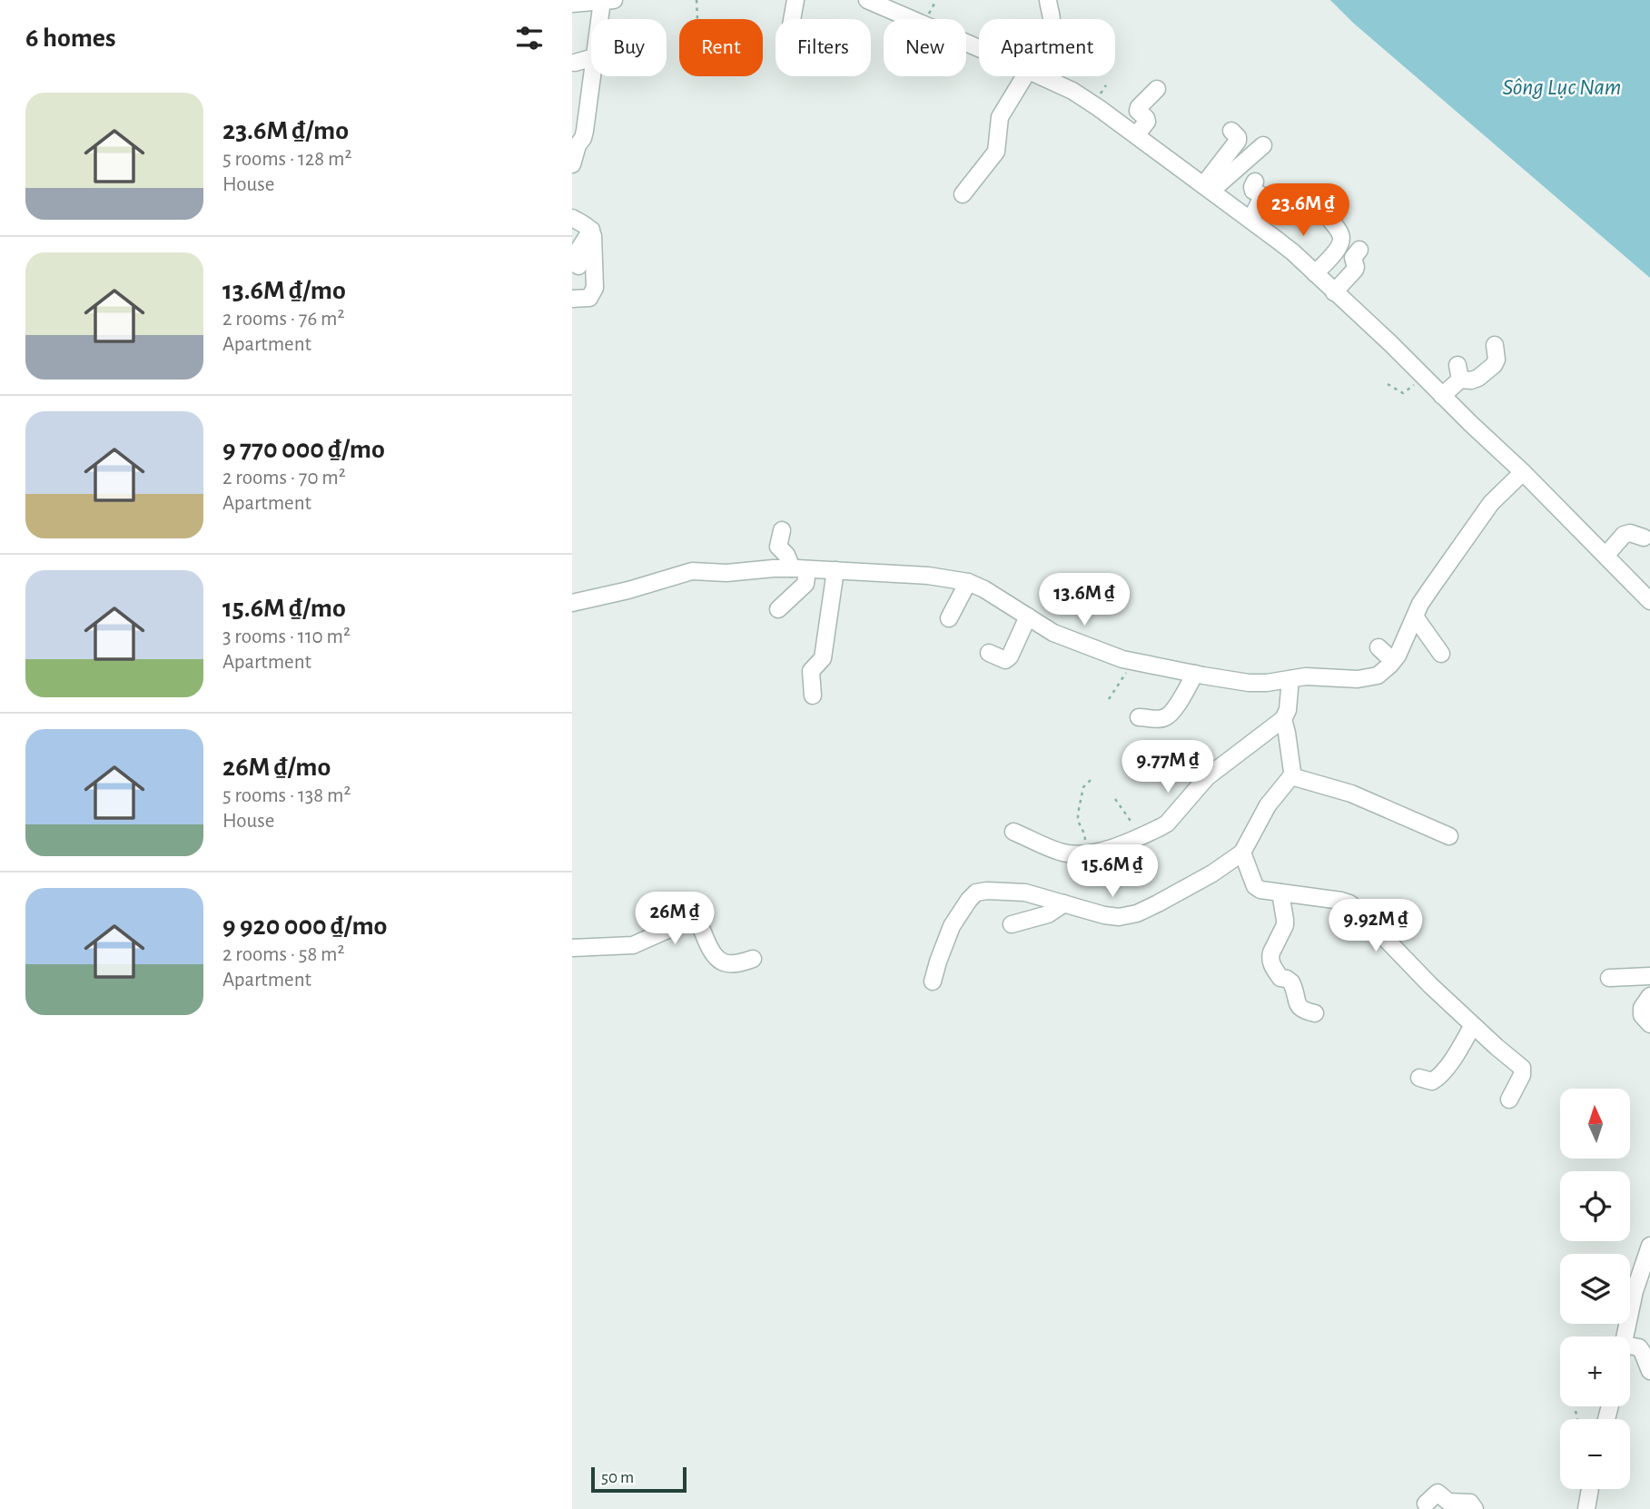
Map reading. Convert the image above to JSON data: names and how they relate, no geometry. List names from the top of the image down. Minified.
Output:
{"water":["Sông Lục Nam"],"scale_bar":"50 m","north":"top","page":{"heading":"6 homes","chip":["Buy","Rent","Filters","New","Apartment"],"list":[{"name":"23.6M ₫/mo","note":"5 rooms · 128 m² · House"},{"name":"13.6M ₫/mo","note":"2 rooms · 76 m² · Apartment"},{"name":"9 770 000 ₫/mo","note":"2 rooms · 70 m² · Apartment"},{"name":"15.6M ₫/mo","note":"3 rooms · 110 m² · Apartment"},{"name":"26M ₫/mo","note":"5 rooms · 138 m² · House"},{"name":"9 920 000 ₫/mo","note":"2 rooms · 58 m² · Apartment"}],"price":["23.6M ₫","13.6M ₫","9.77M ₫","15.6M ₫","26M ₫","9.92M ₫"],"map_buttons":["+","−"],"scale":"50 m"}}
